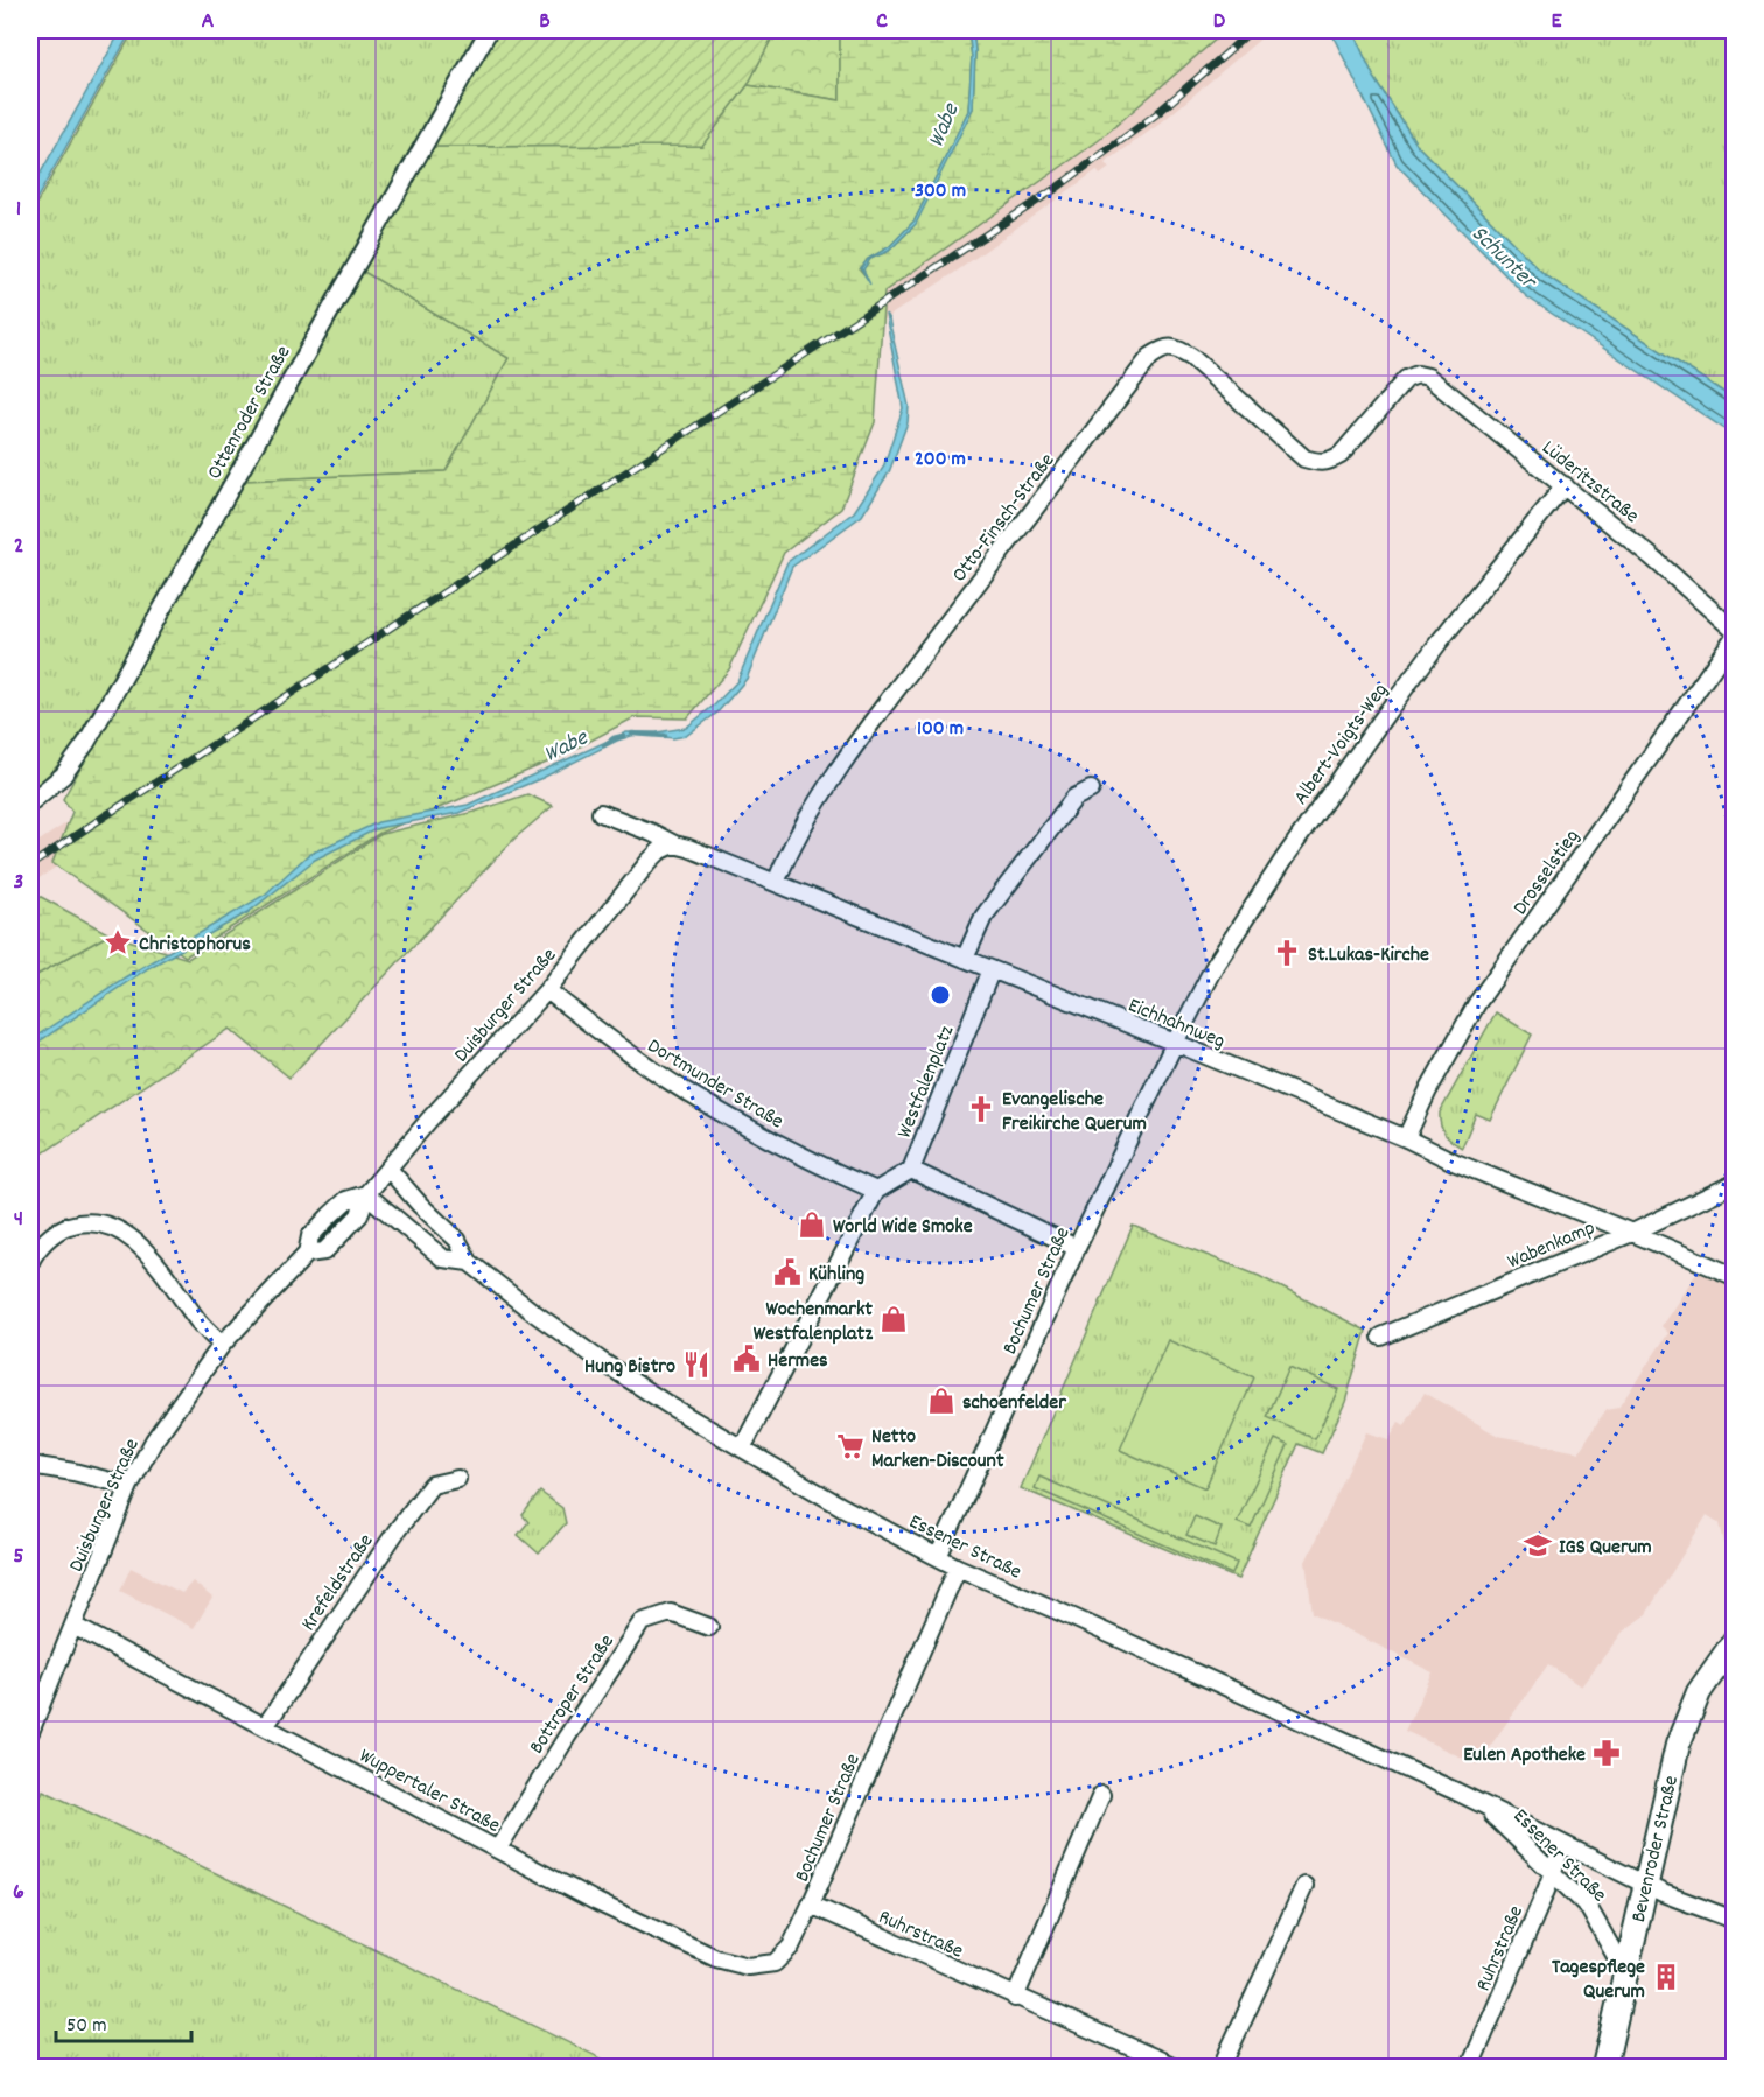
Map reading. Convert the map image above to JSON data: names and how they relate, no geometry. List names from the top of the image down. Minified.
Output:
{"streets":{"main road":["Bevenroder Straße"],"street":["Ottenroder Straße","Lüderitzstraße","Otto-Finsch-Straße","Albert-Voigts-Weg","Drosselstieg","Duisburger Straße","Eichhahnweg","Westfalenplatz","Dortmunder Straße","Wabenkamp","Bochumer Straße","Essener Straße","Krefeldstraße","Bottroper Straße","Wuppertaler Straße","Ruhrstraße"]},"crossings":[["Lüderitzstraße","Otto-Finsch-Straße"],["Lüderitzstraße","Albert-Voigts-Weg"],["Otto-Finsch-Straße","Eichhahnweg"],["Albert-Voigts-Weg","Eichhahnweg"],["Albert-Voigts-Weg","Bochumer Straße"],["Drosselstieg","Eichhahnweg"],["Duisburger Straße","Eichhahnweg"],["Duisburger Straße","Dortmunder Straße"],["Duisburger Straße","Essener Straße"],["Duisburger Straße","Wuppertaler Straße"],["Eichhahnweg","Westfalenplatz"],["Eichhahnweg","Wabenkamp"],["Eichhahnweg","Bochumer Straße"],["Westfalenplatz","Dortmunder Straße"],["Westfalenplatz","Bochumer Straße"],["Bochumer Straße","Essener Straße"],["Bochumer Straße","Wuppertaler Straße"],["Bochumer Straße","Ruhrstraße"],["Essener Straße","Bevenroder Straße"],["Essener Straße","Ruhrstraße"],["Krefeldstraße","Wuppertaler Straße"],["Bottroper Straße","Wuppertaler Straße"]],"water":["Wabe","Schunter"],"places":{"place":["Christophorus"],"church":["St.Lukas-Kirche","Evangelische Freikirche Querum"],"shop":["World Wide Smoke","Wochenmarkt Westfalenplatz","schoenfelder"],"public building":["Kühling","Hermes"],"restaurant":["Hung Bistro"],"supermarket":["Netto Marken-Discount"],"school or university":["IGS Querum"],"pharmacy":["Eulen Apotheke"],"building":["Tagespflege Querum"]},"scale_bar":"50 m","grid":{"columns":["A","B","C","D","E"],"rows":["1","2","3","4","5","6"]},"rings":["300 m","200 m","100 m"]}
